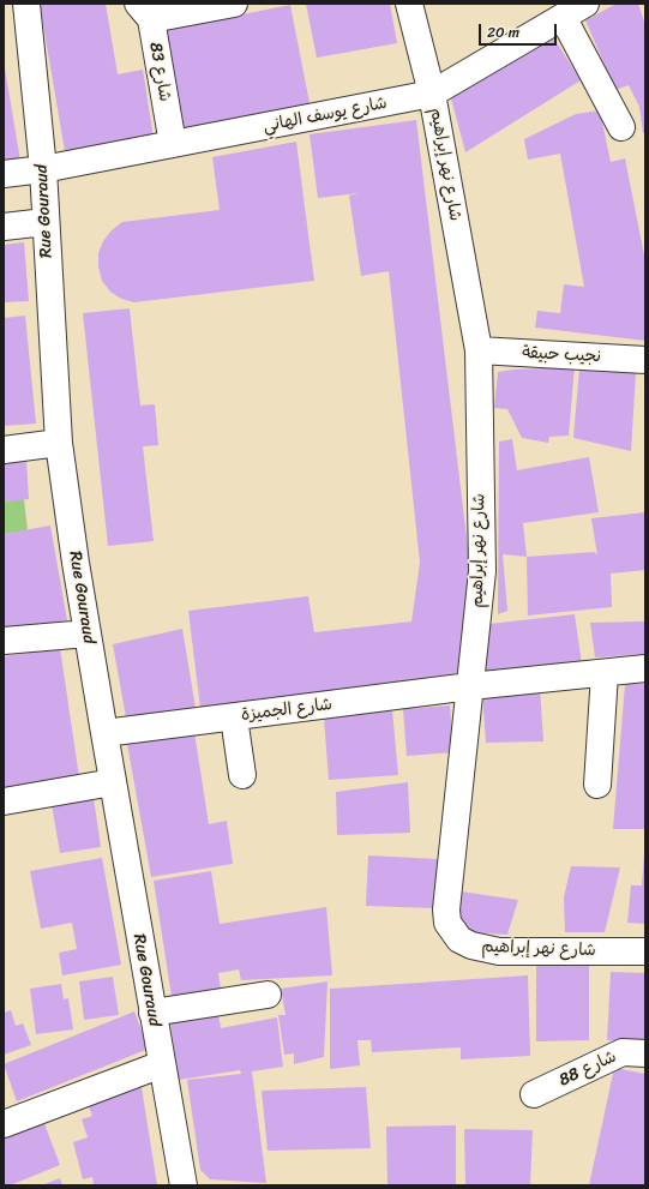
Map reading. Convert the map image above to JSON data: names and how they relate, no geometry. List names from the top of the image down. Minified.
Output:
{"streets":{"street":["شارع 83","شارع يوسف الهاني","شارع نهر إبراهيم","Rue Gouraud","نجيب حبيقة","شارع الجميزة","شارع 88"]},"crossings":[["شارع 83","شارع يوسف الهاني"],["شارع يوسف الهاني","شارع نهر إبراهيم"],["شارع يوسف الهاني","Rue Gouraud"],["شارع نهر إبراهيم","نجيب حبيقة"],["شارع نهر إبراهيم","شارع الجميزة"],["Rue Gouraud","شارع الجميزة"]],"scale_bar":"20 m"}
